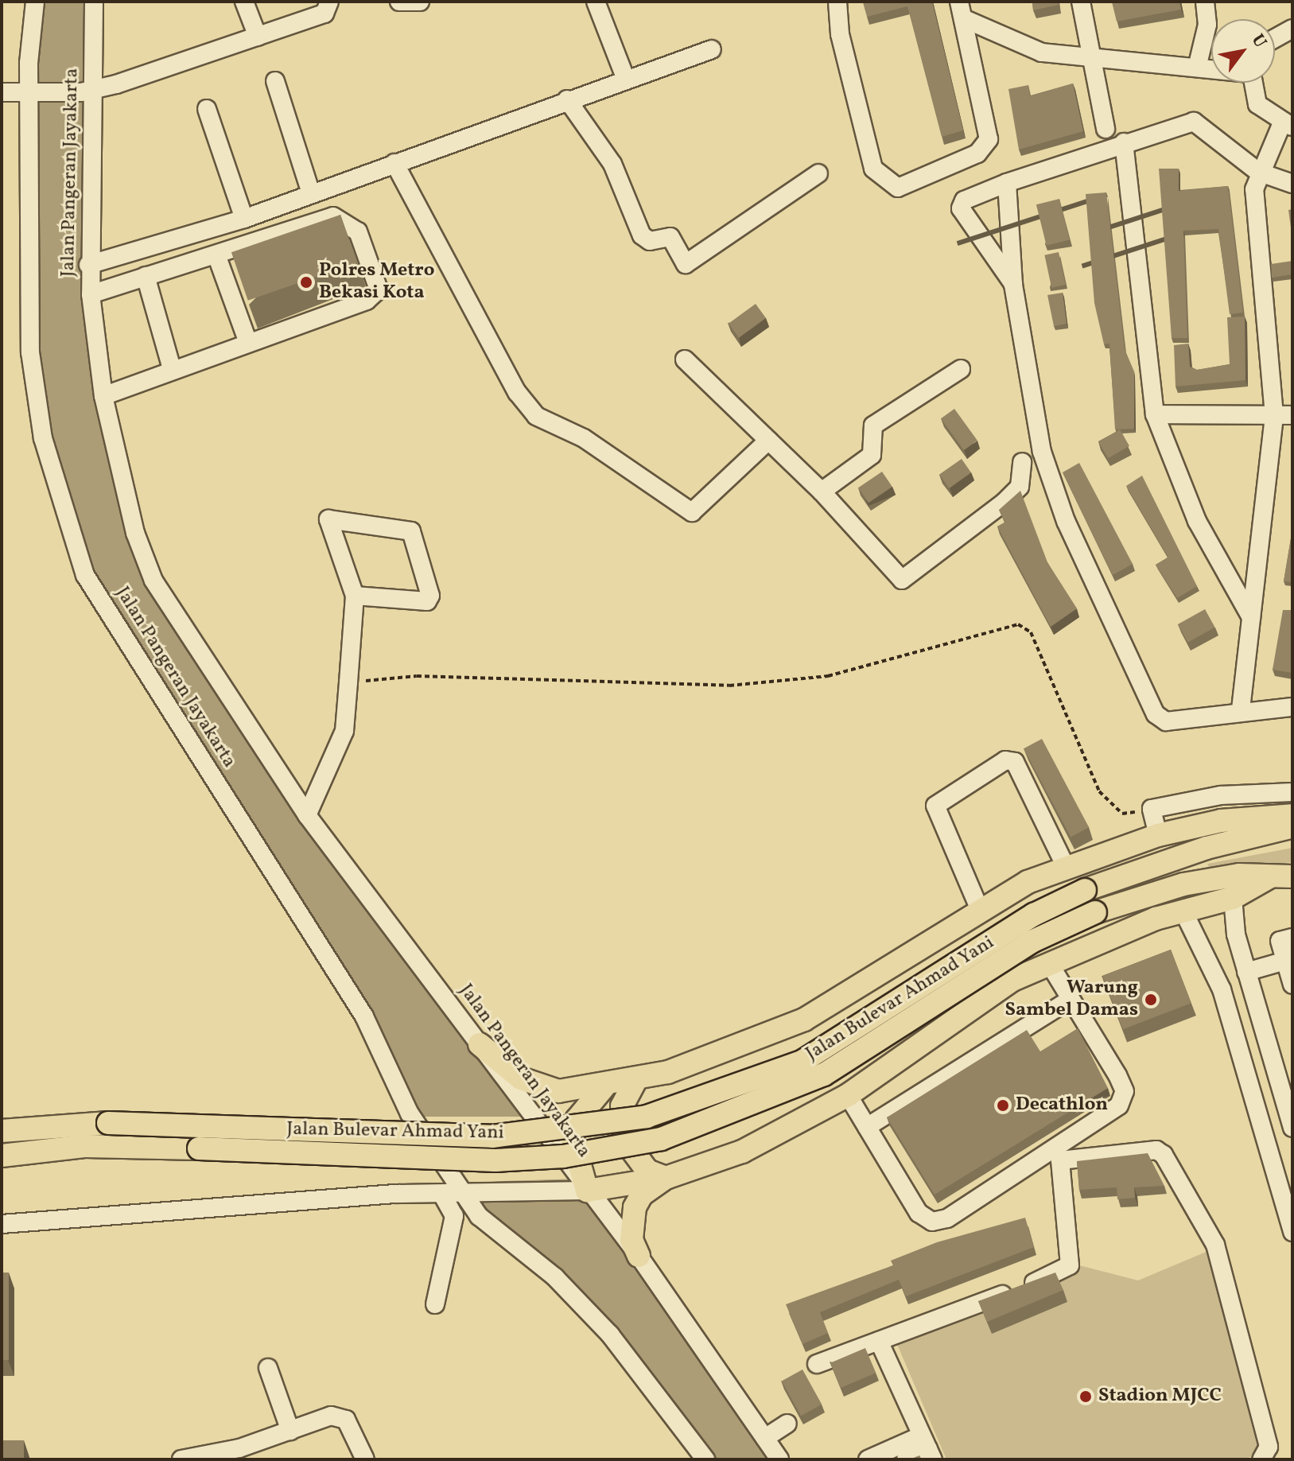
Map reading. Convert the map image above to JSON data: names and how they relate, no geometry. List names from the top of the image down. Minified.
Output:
{"streets":{"main road":["Jalan Bulevar Ahmad Yani"],"street":["Jalan Pangeran Jayakarta"]},"places":["Polres Metro Bekasi Kota","Warung Sambel Damas","Decathlon","Stadion MJCC"],"north":"top right"}
